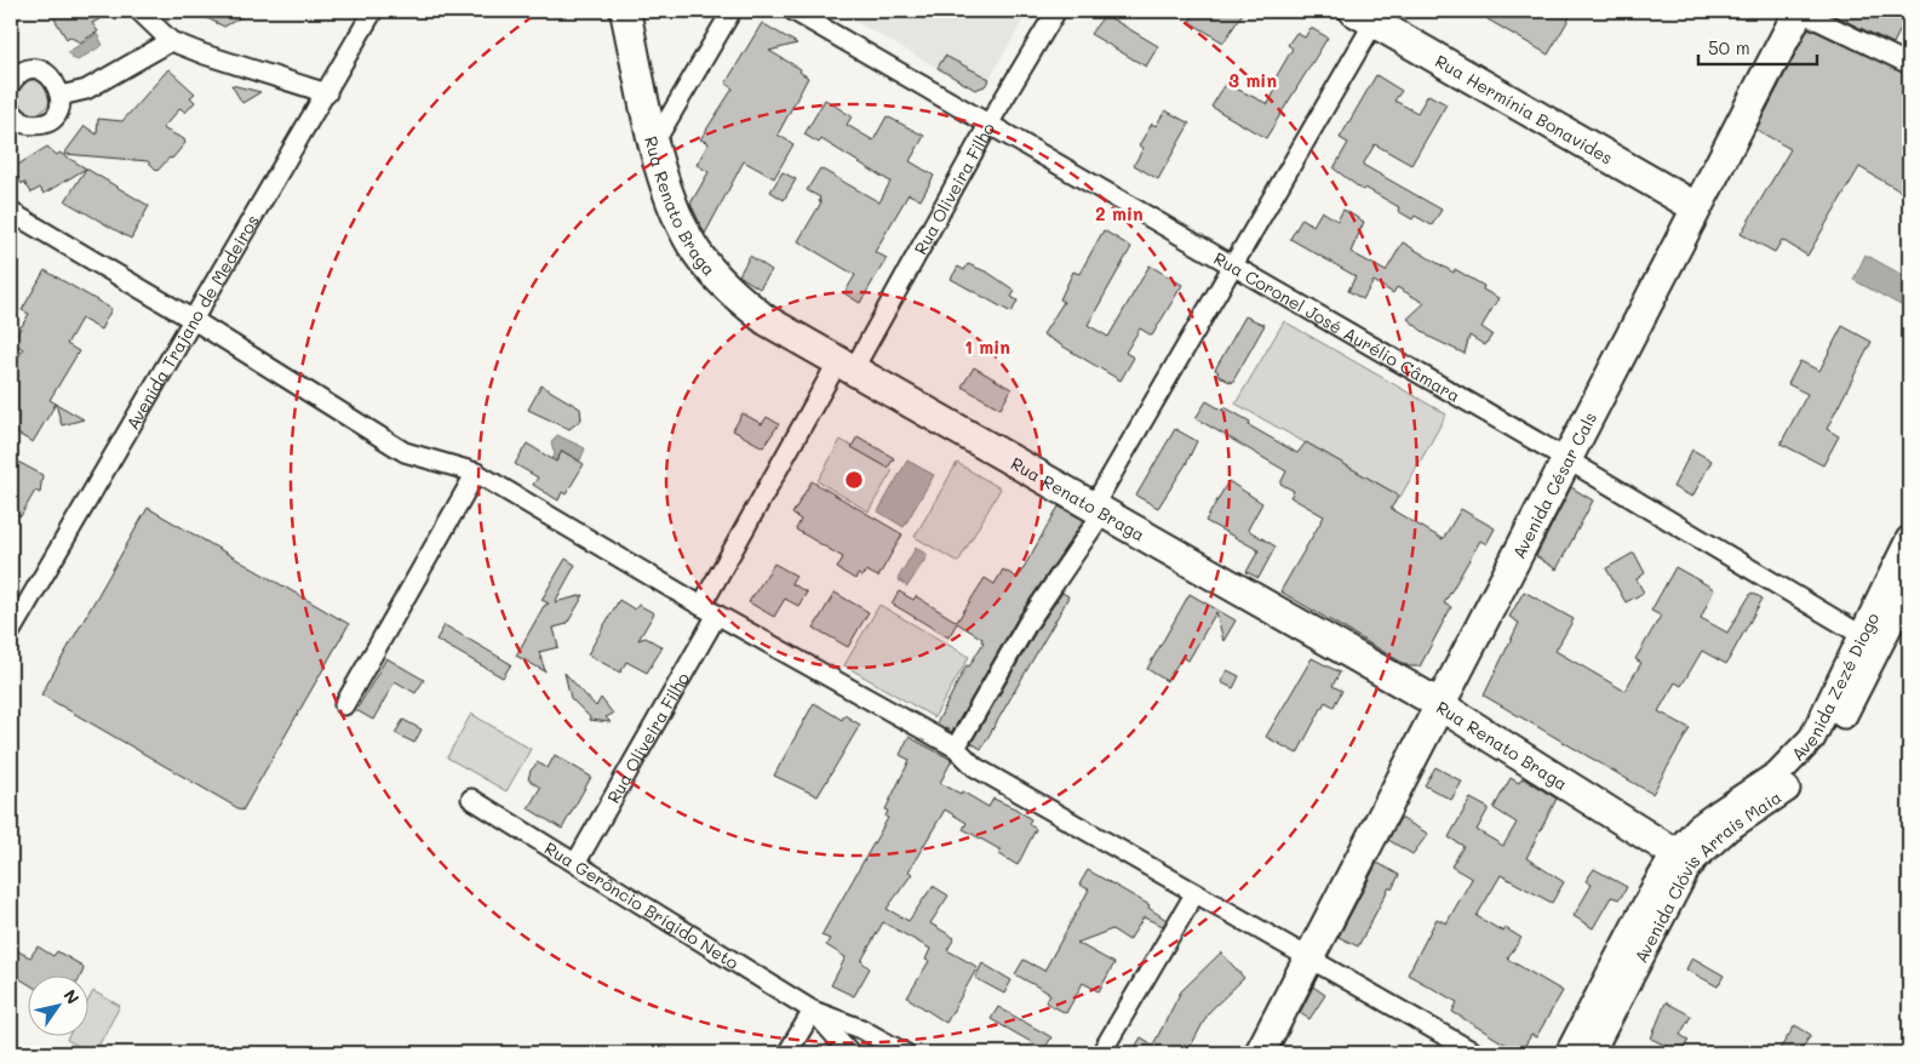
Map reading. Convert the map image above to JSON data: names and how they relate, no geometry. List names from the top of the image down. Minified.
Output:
{"streets":{"main road":["Rua Hermínia Bonavides","Rua Renato Braga","Avenida César Cals","Avenida Zezé Diogo","Avenida Clóvis Arrais Maia"],"street":["Rua Oliveira Filho","Avenida Trajano de Medeiros","Rua Coronel José Aurélio Câmara","Rua Gerôncio Brígido Neto"]},"crossings":[["Rua Hermínia Bonavides","Avenida César Cals"],["Rua Oliveira Filho","Rua Renato Braga"],["Rua Oliveira Filho","Rua Coronel José Aurélio Câmara"],["Rua Oliveira Filho","Rua Gerôncio Brígido Neto"],["Rua Renato Braga","Avenida César Cals"],["Rua Renato Braga","Avenida Zezé Diogo"],["Rua Renato Braga","Avenida Clóvis Arrais Maia"],["Rua Coronel José Aurélio Câmara","Avenida César Cals"],["Rua Coronel José Aurélio Câmara","Avenida Zezé Diogo"],["Avenida Zezé Diogo","Avenida Clóvis Arrais Maia"]],"scale_bar":"50 m","north":"top right","rings":["3 min","2 min","1 min"]}
